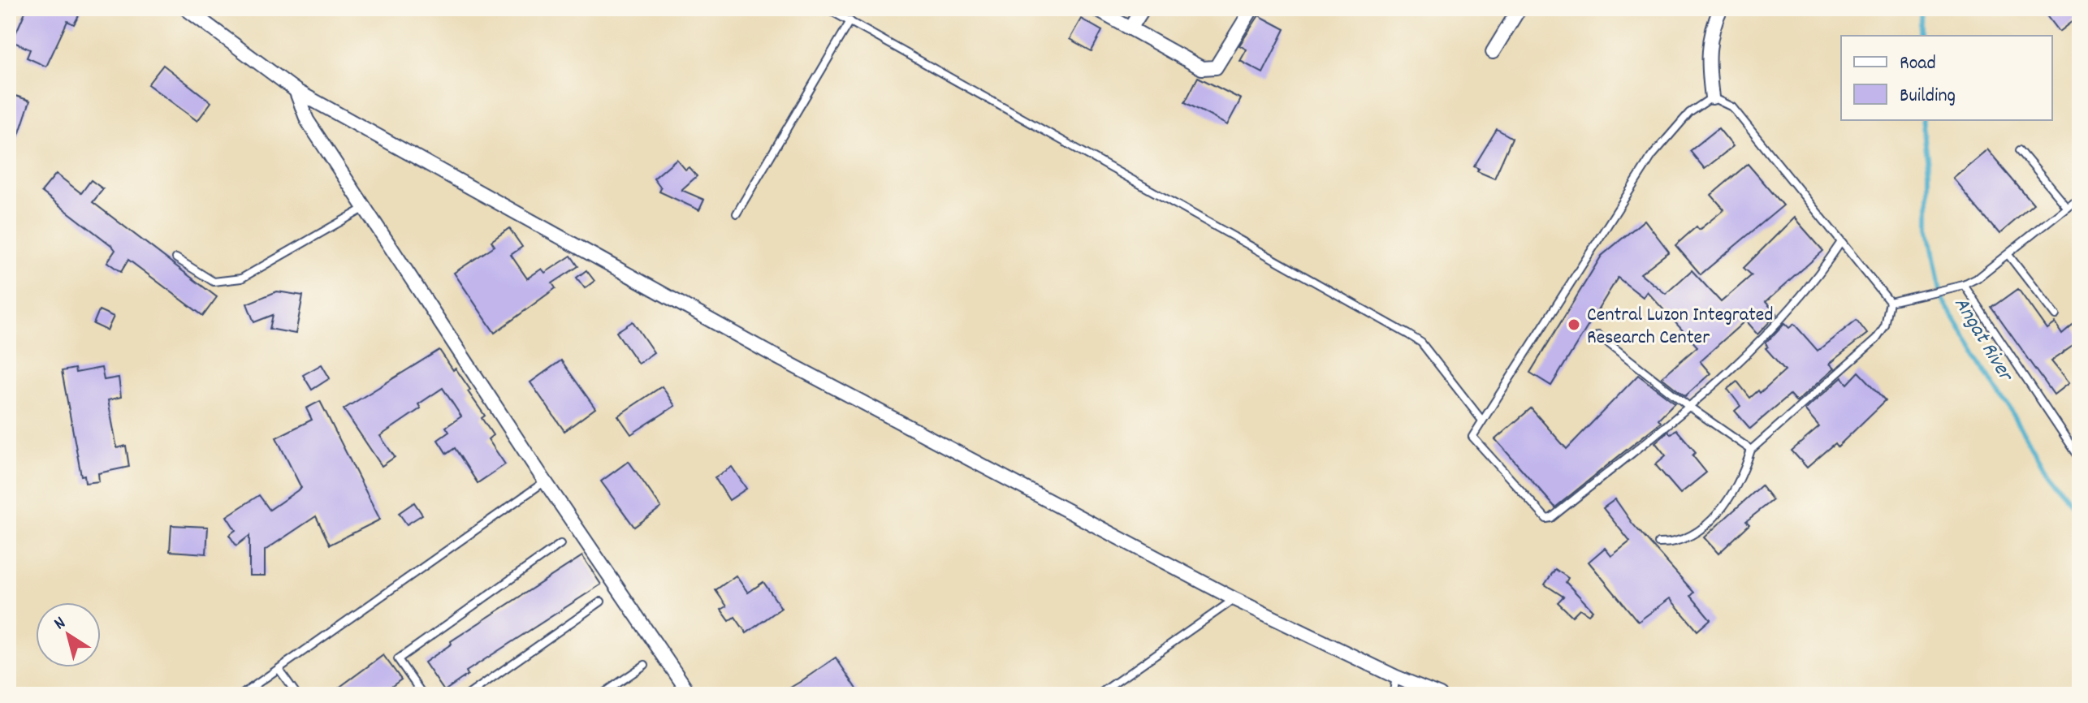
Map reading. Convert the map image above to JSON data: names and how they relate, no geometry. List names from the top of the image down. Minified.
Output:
{"water":["Angat River"],"places":["Central Luzon Integrated Research Center"],"legend":["Road","Building"],"north":"top left"}
